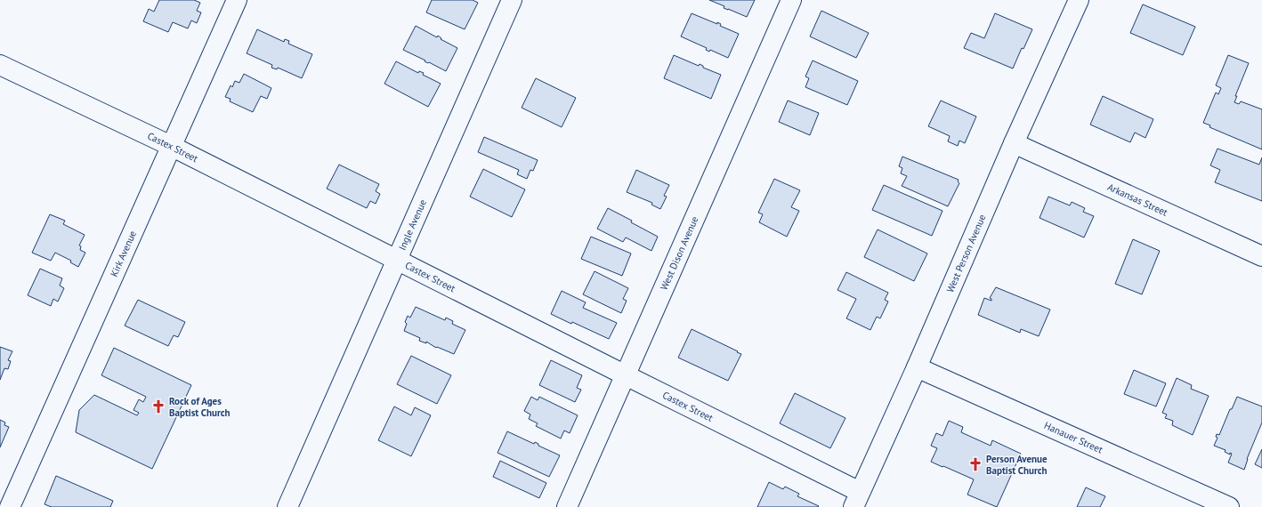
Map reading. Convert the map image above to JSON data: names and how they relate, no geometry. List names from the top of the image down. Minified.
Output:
{"streets":{"street":["Castex Street","Arkansas Street","Ingle Avenue","Kirk Avenue","West Dison Avenue","West Person Avenue","Hanauer Street"]},"crossings":[["Castex Street","Ingle Avenue"],["Castex Street","Kirk Avenue"],["Castex Street","West Dison Avenue"],["Castex Street","West Person Avenue"],["Arkansas Street","West Person Avenue"],["West Person Avenue","Hanauer Street"]],"places":{"church":["Rock of Ages Baptist Church","Person Avenue Baptist Church"]}}
